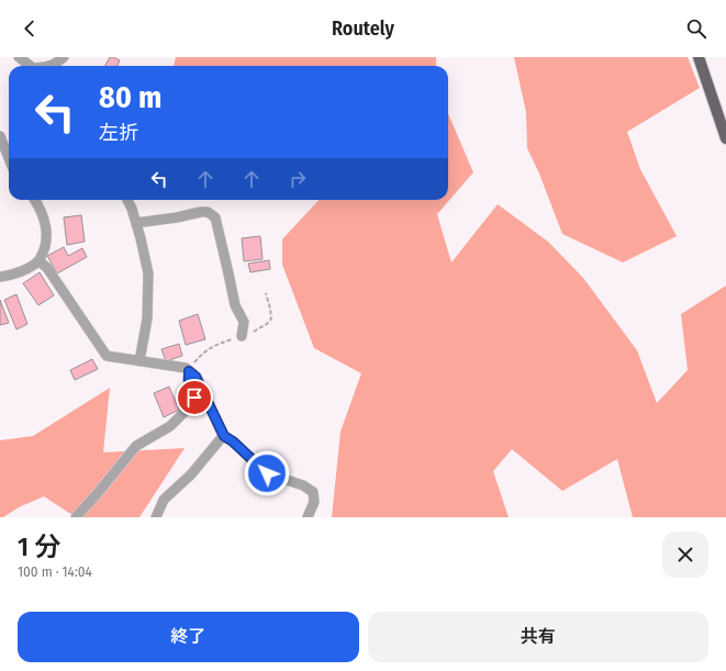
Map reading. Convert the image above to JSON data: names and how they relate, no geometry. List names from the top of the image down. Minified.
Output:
{"page":{"header":"Routely","turn":["80 m","左折"],"heading":["1 分","100 m · 14:04"],"buttons":["終了","共有"]}}
